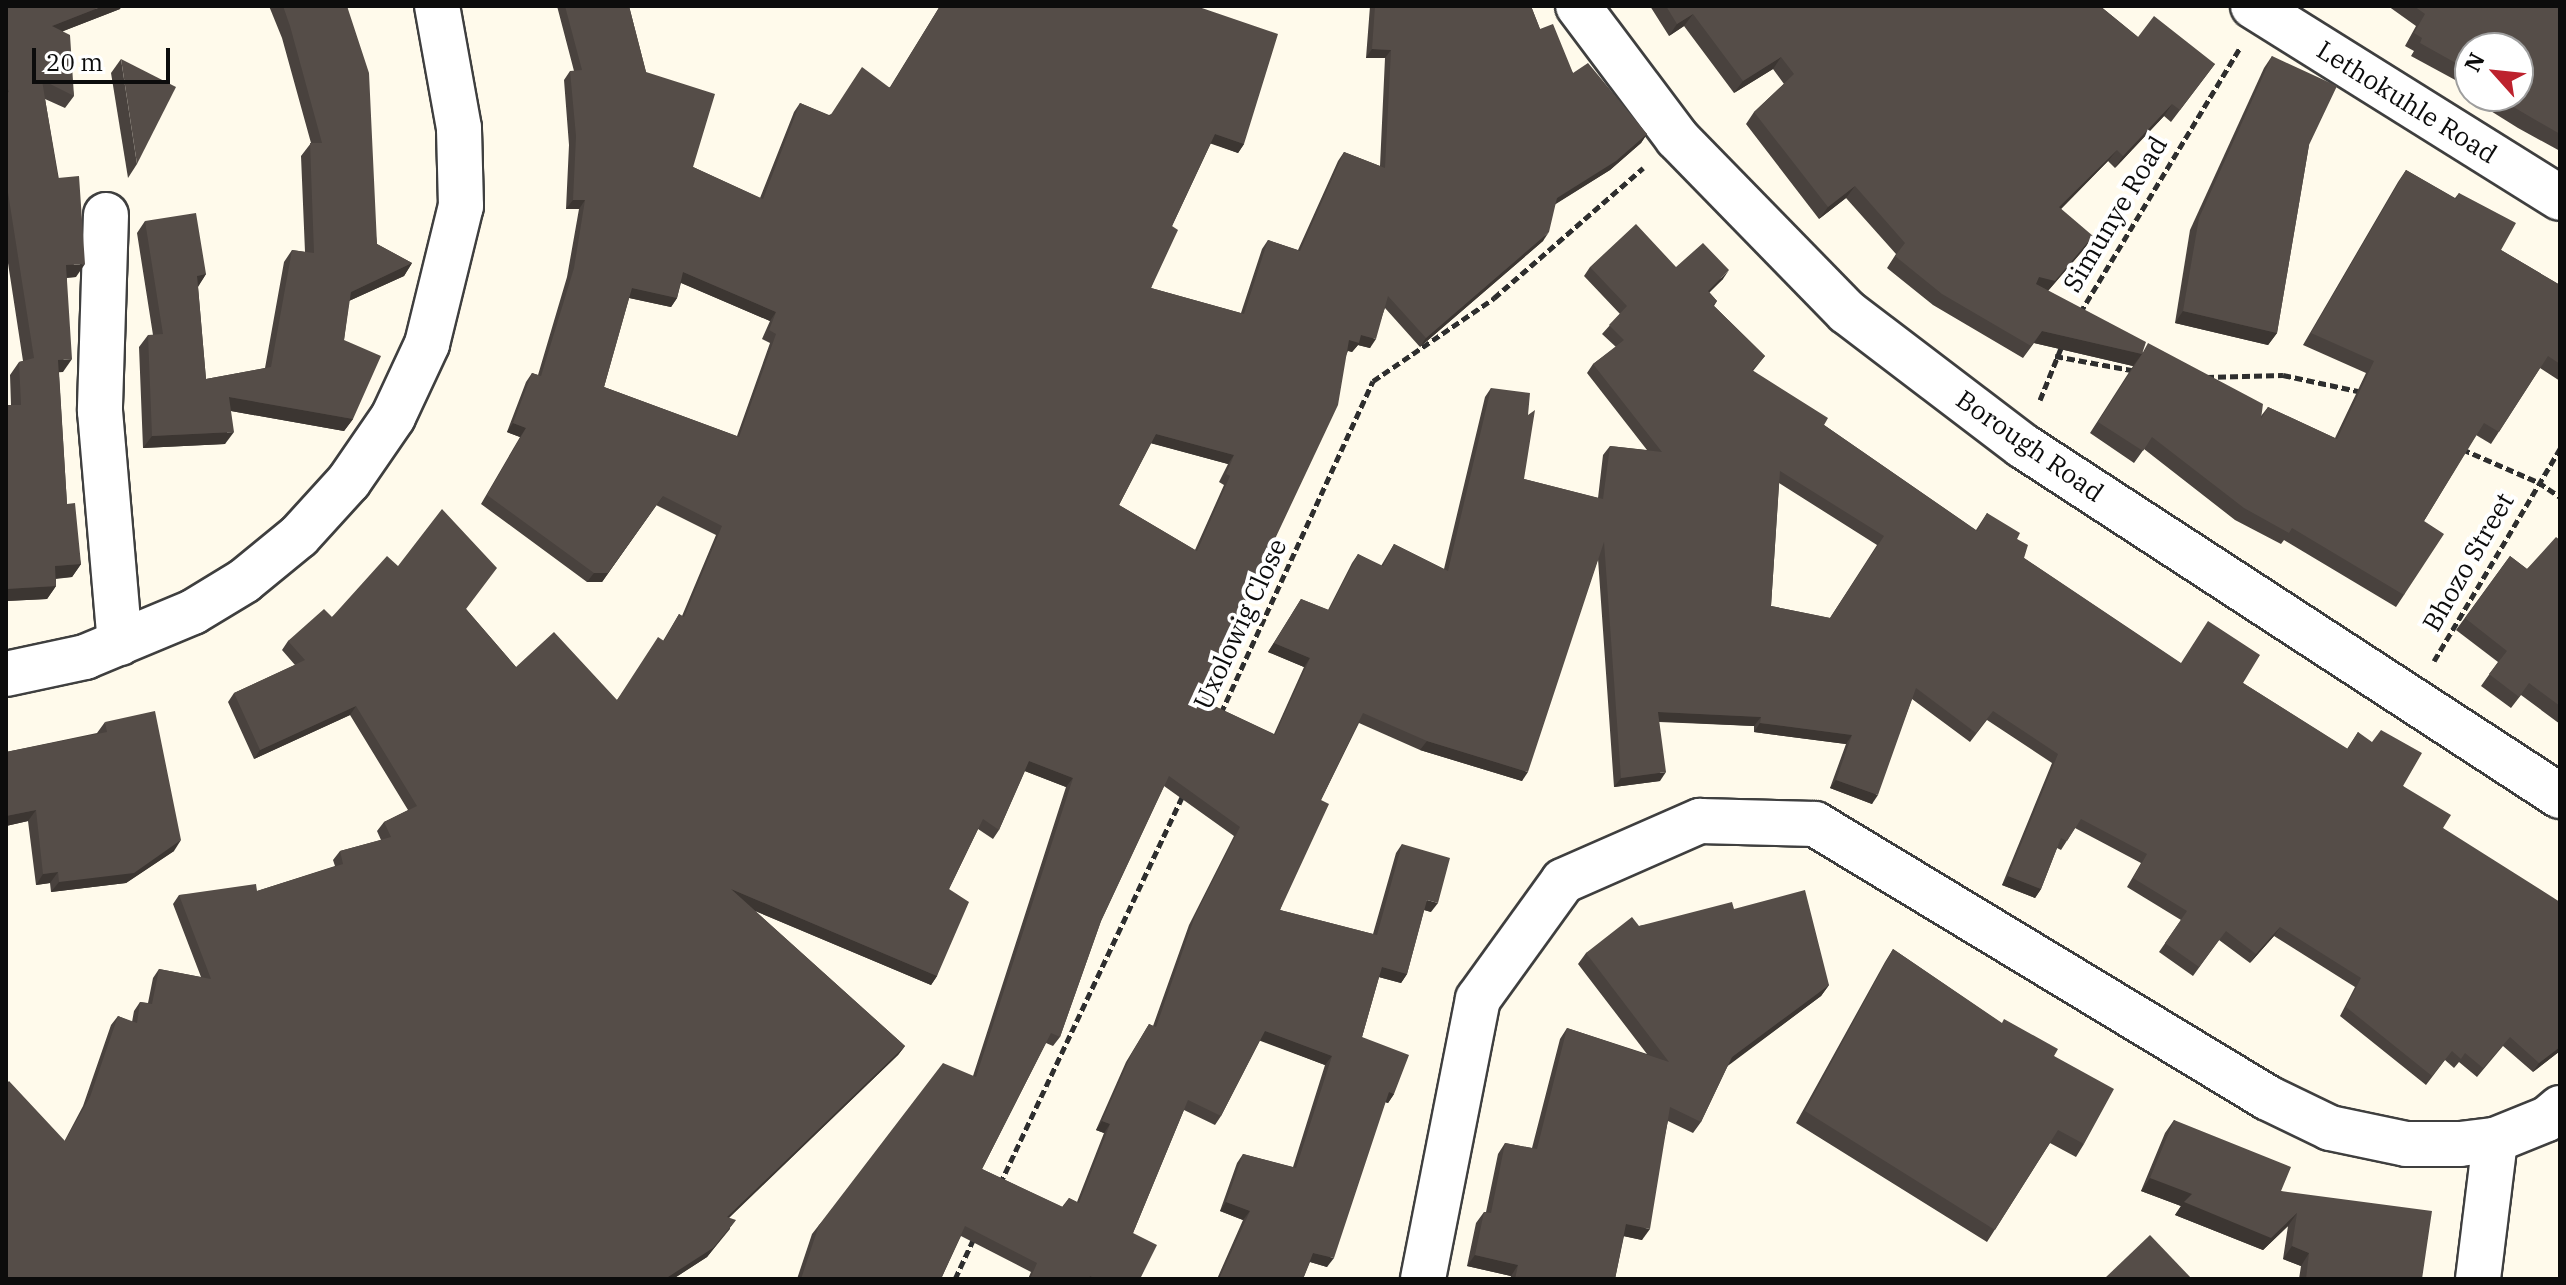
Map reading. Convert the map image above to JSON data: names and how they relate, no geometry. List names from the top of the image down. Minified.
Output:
{"streets":{"street":["Lethokuhle Road","Borough Road"],"path":["Simunye Road","Bhozo Street","Uxolowig Close"]},"crossings":[["Lethokuhle Road","Simunye Road"],["Simunye Road","Borough Road"],["Borough Road","Bhozo Street"],["Borough Road","Uxolowig Close"]],"scale_bar":"20 m","north":"top left"}
